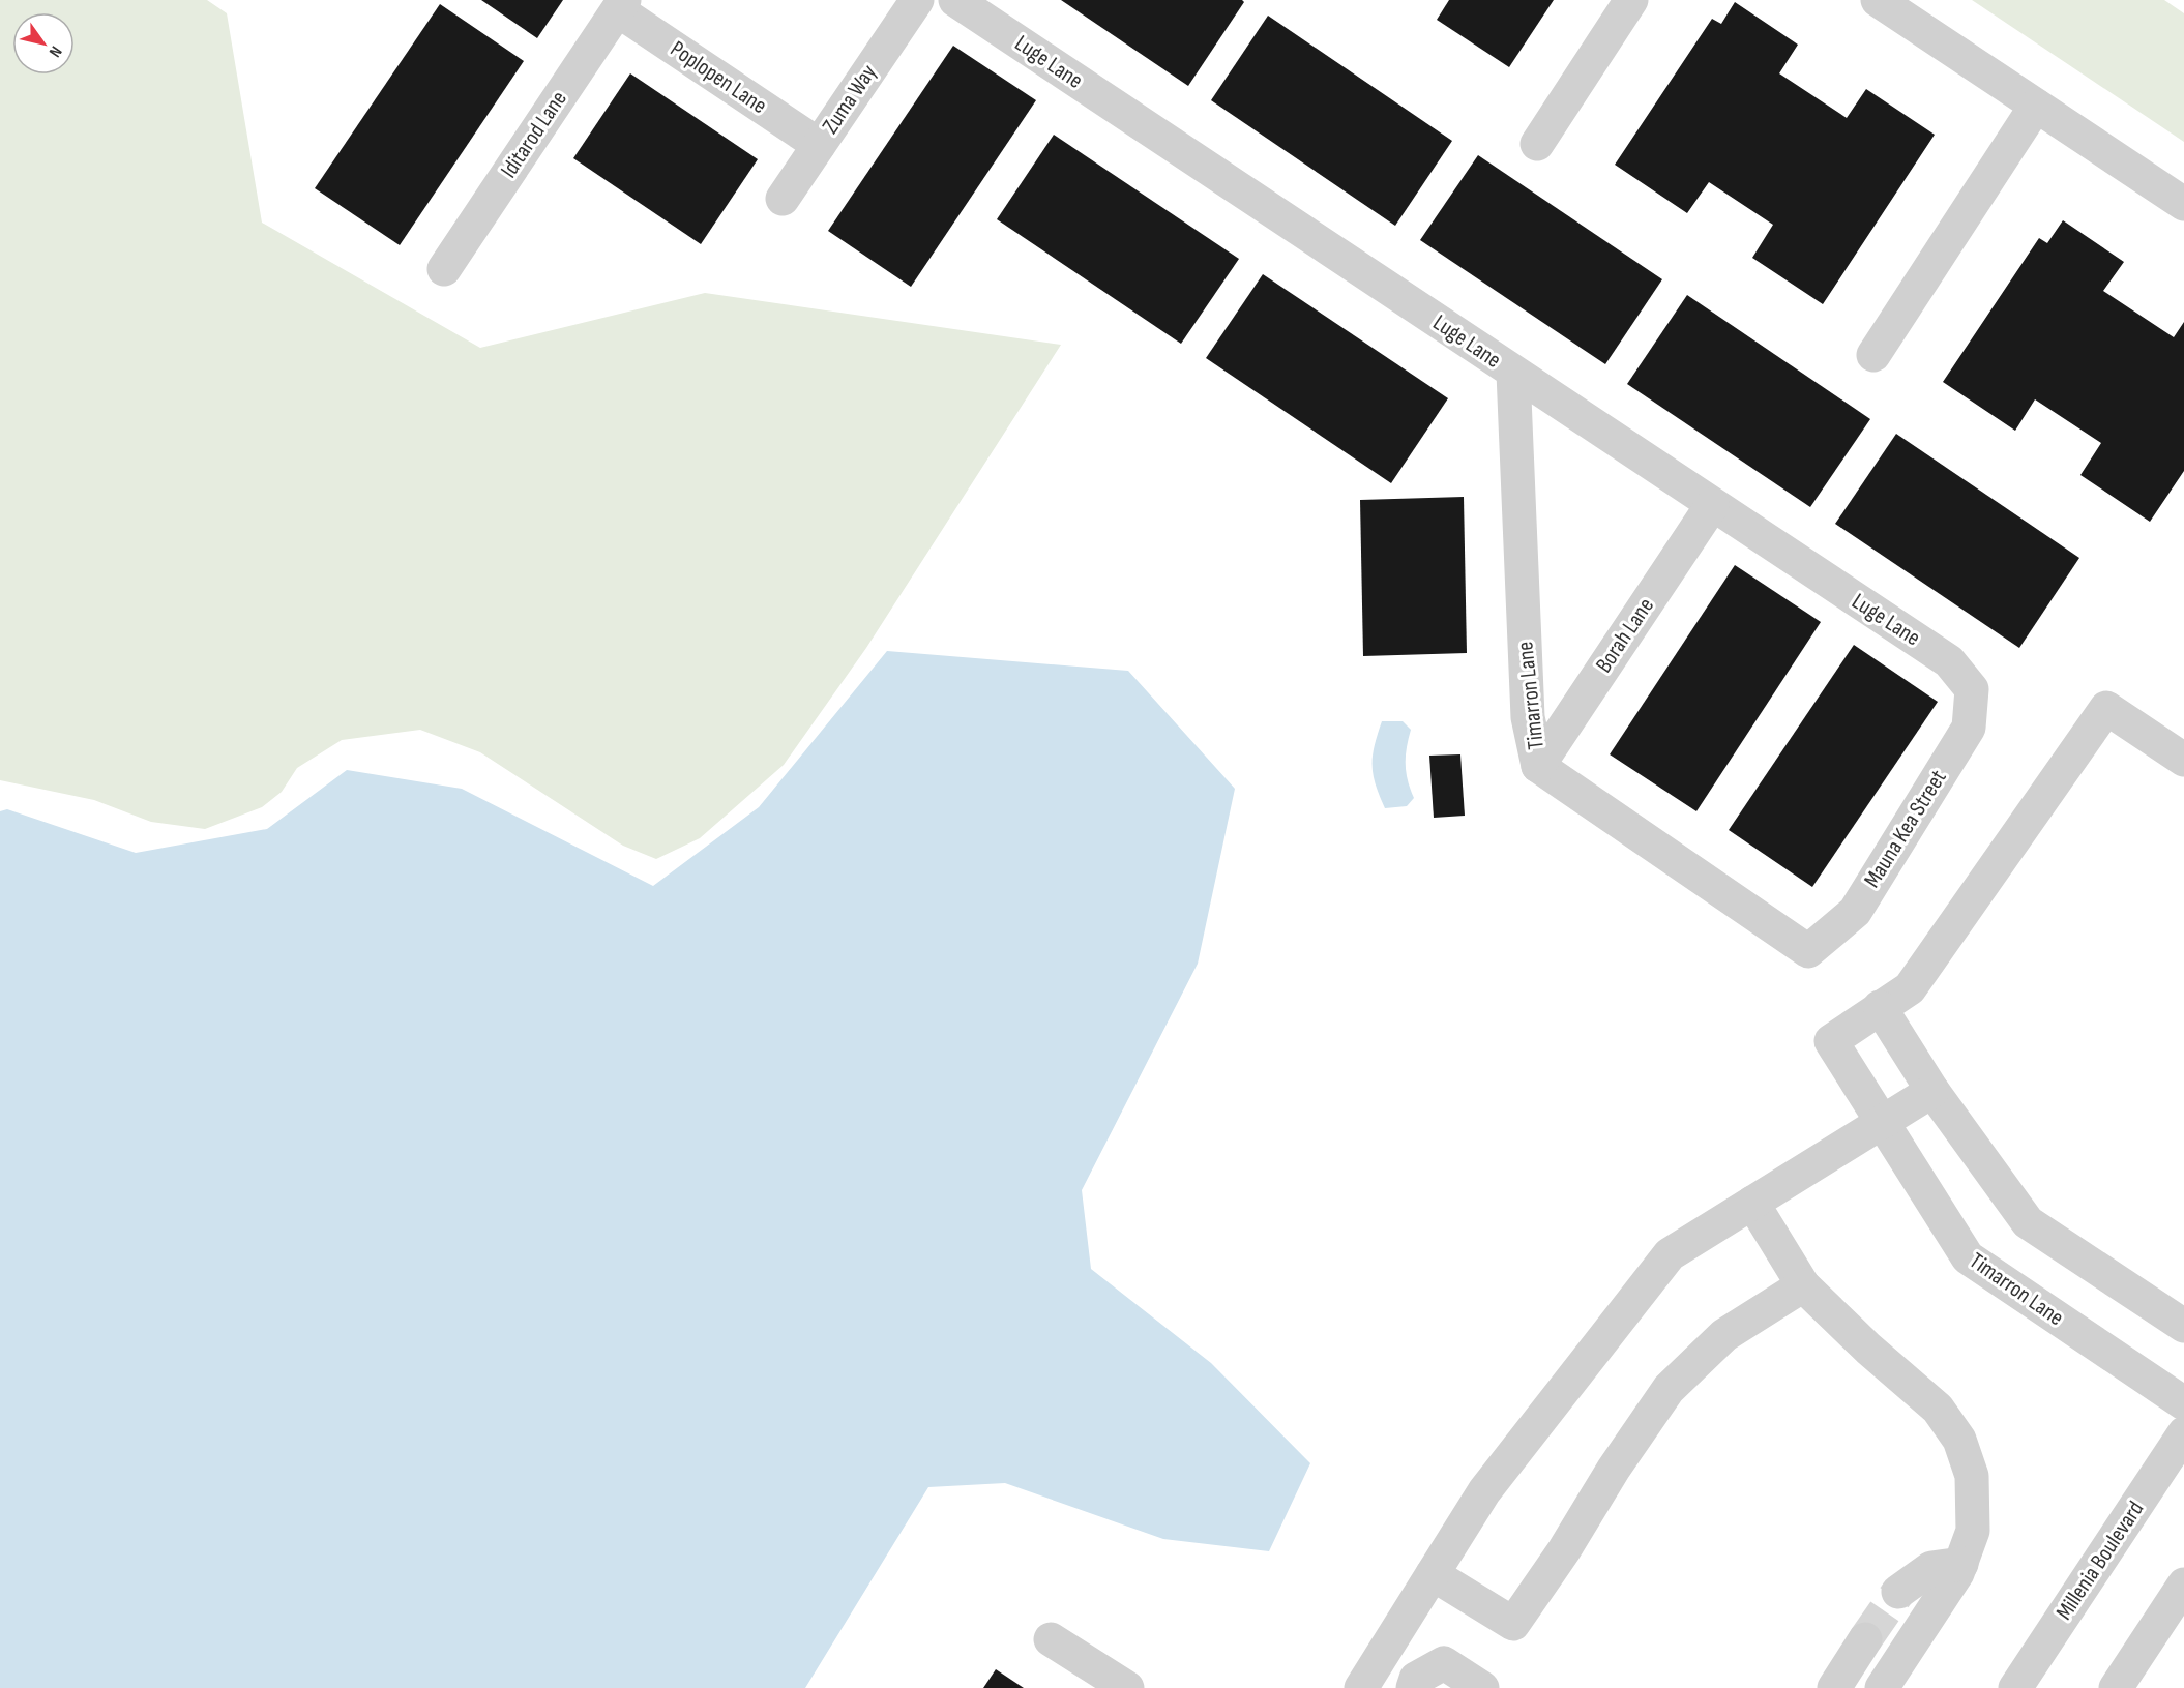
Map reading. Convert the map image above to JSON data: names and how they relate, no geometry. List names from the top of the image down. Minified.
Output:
{"streets":{"street":["Luge Lane","Poplopen Lane","Zuma Way","Iditarod Lane","Borah Lane","Timarron Lane","Mauna Kea Street","Millenia Boulevard"]},"crossings":[["Luge Lane","Borah Lane"],["Luge Lane","Timarron Lane"],["Luge Lane","Mauna Kea Street"],["Poplopen Lane","Zuma Way"],["Poplopen Lane","Iditarod Lane"],["Borah Lane","Timarron Lane"],["Timarron Lane","Mauna Kea Street"]],"north":"bottom right"}
